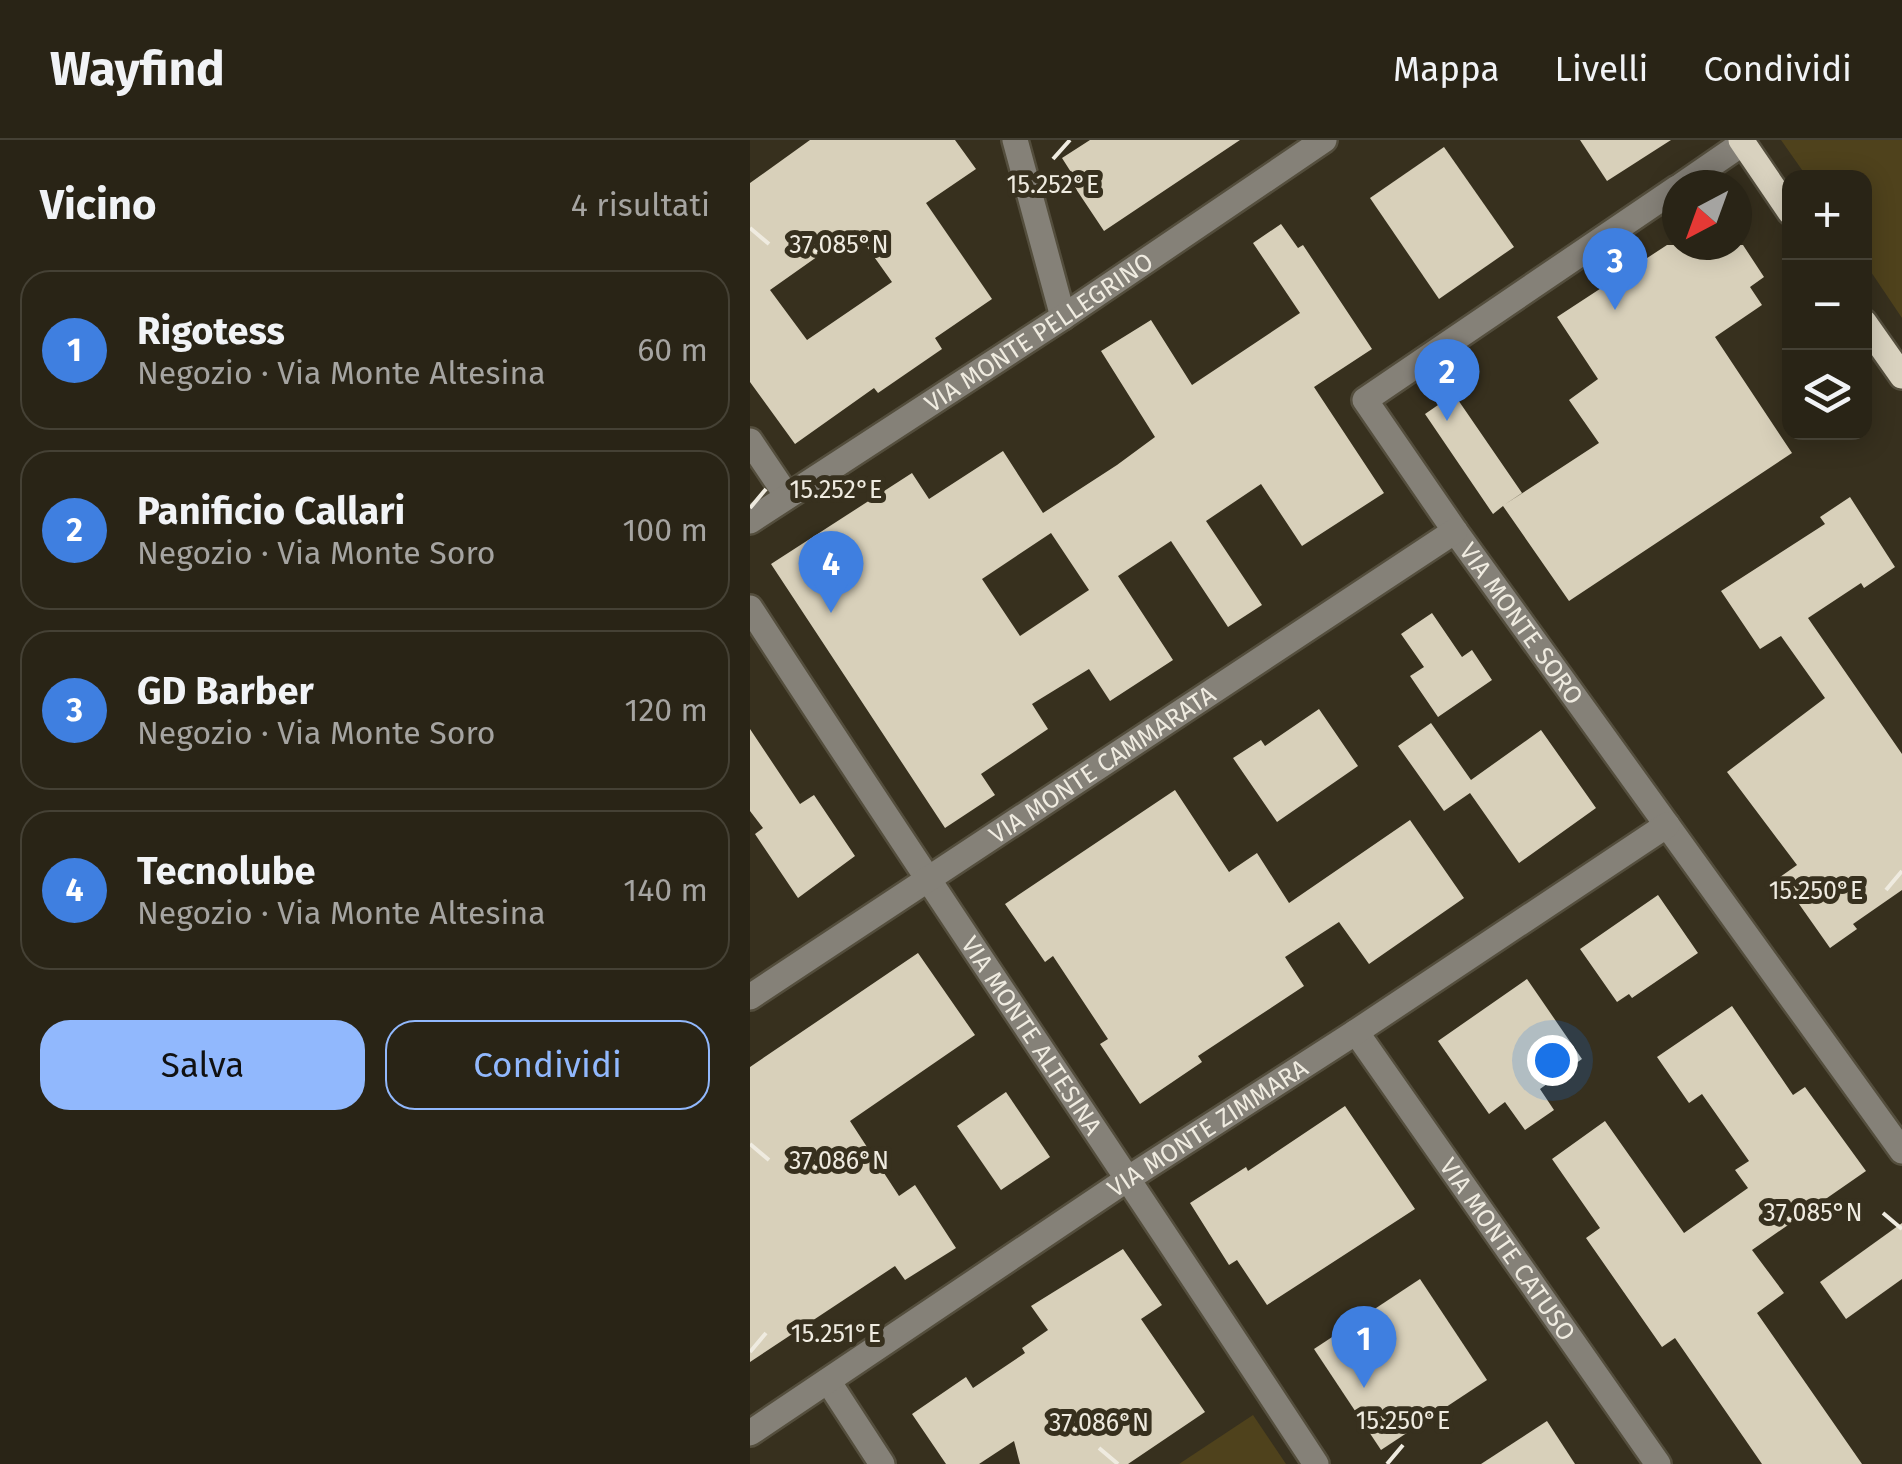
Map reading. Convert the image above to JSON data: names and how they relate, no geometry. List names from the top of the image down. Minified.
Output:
{"streets":{"street":["VIA MONTE PELLEGRINO","VIA MONTE SORO","VIA MONTE CAMMARATA","VIA MONTE ALTESINA","VIA MONTE ZIMMARA","VIA MONTE CATUSO"]},"crossings":[["VIA MONTE SORO","VIA MONTE CAMMARATA"],["VIA MONTE SORO","VIA MONTE ZIMMARA"],["VIA MONTE CAMMARATA","VIA MONTE ALTESINA"],["VIA MONTE ALTESINA","VIA MONTE ZIMMARA"],["VIA MONTE ZIMMARA","VIA MONTE CATUSO"]],"north":"bottom left","page":{"header":"Wayfind","nav":["Mappa","Livelli","Condividi"],"heading":["Vicino","4 risultati"],"map_buttons":["+","−"],"pins":["3","2","4","1"],"list":[{"mark":"1","name":"Rigotess","note":"Negozio · Via Monte Altesina","value":"60 m"},{"mark":"2","name":"Panificio Callari","note":"Negozio · Via Monte Soro","value":"100 m"},{"mark":"3","name":"GD Barber","note":"Negozio · Via Monte Soro","value":"120 m"},{"mark":"4","name":"Tecnolube","note":"Negozio · Via Monte Altesina","value":"140 m"}],"buttons":["Salva","Condividi"]},"coordinates":["15.252°E","37.085°N","15.250°E","37.086°N","15.251°E"]}
